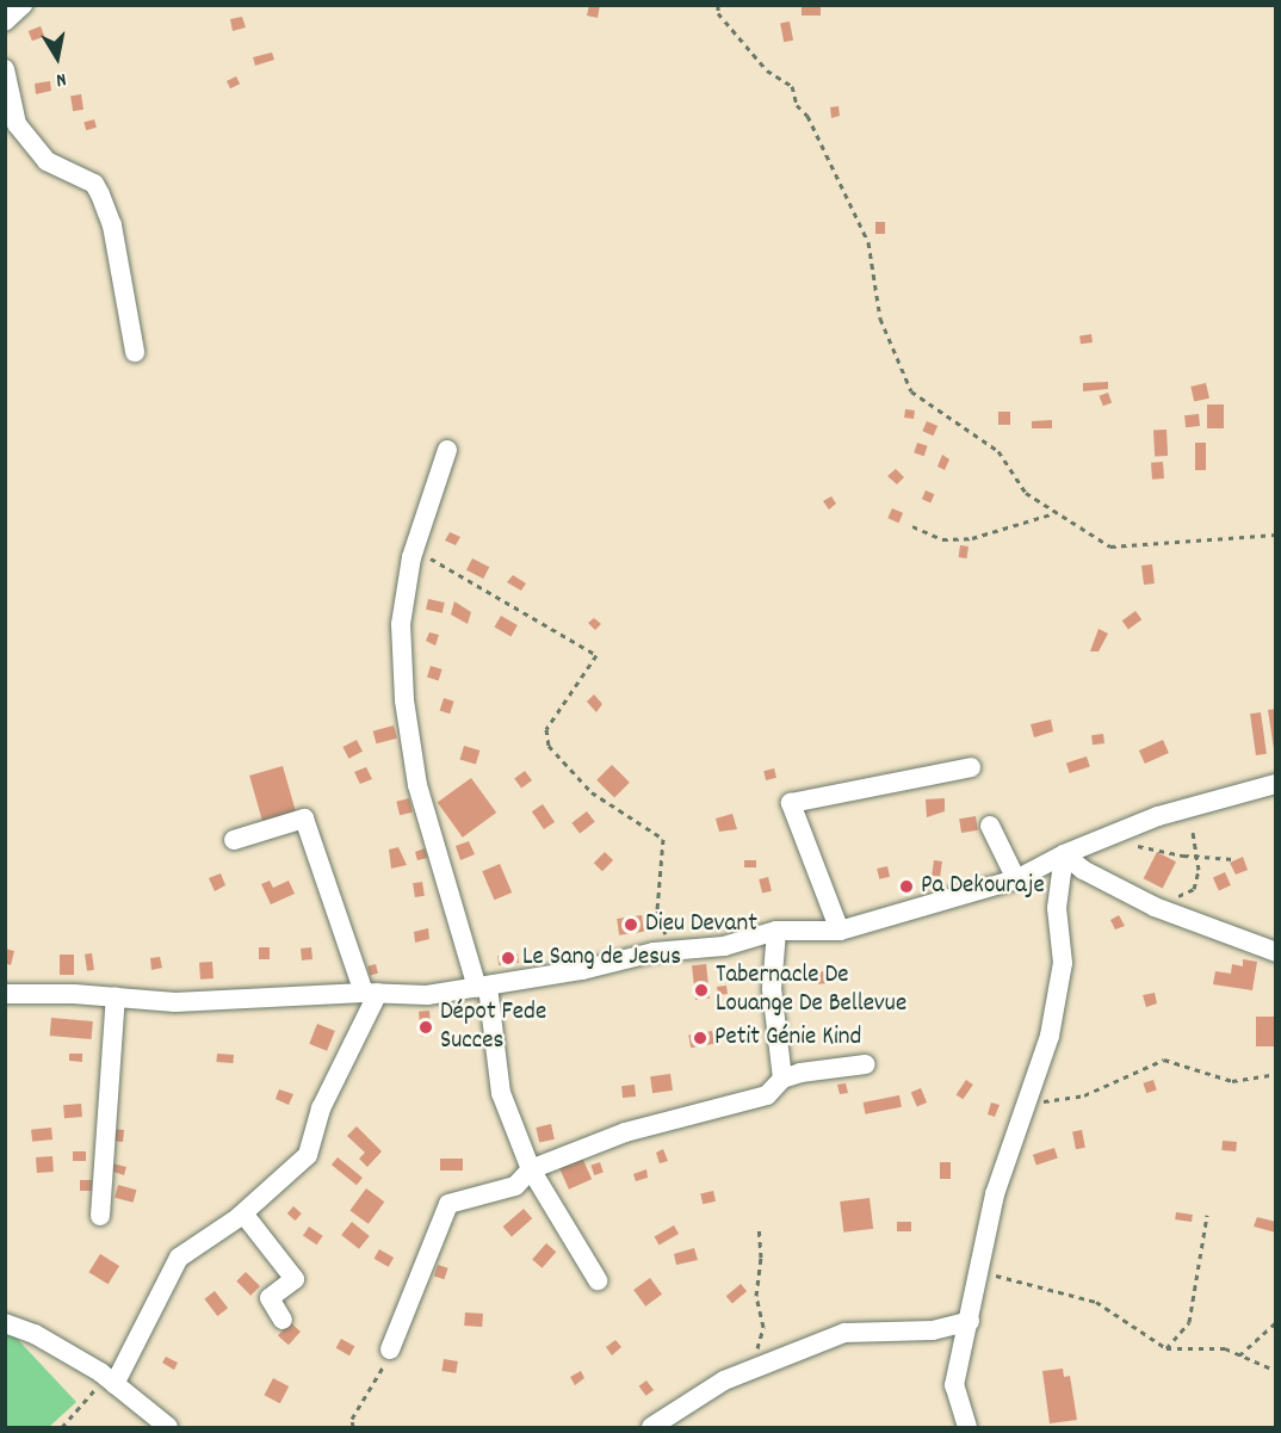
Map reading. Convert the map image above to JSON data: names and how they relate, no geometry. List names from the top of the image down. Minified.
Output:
{"places":["Pa Dekouraje","Dieu Devant","Le Sang de Jesus","Tabernacle De Louange De Bellevue","Dépot Fede Succes","Petit Génie Kind"],"north":"bottom"}
